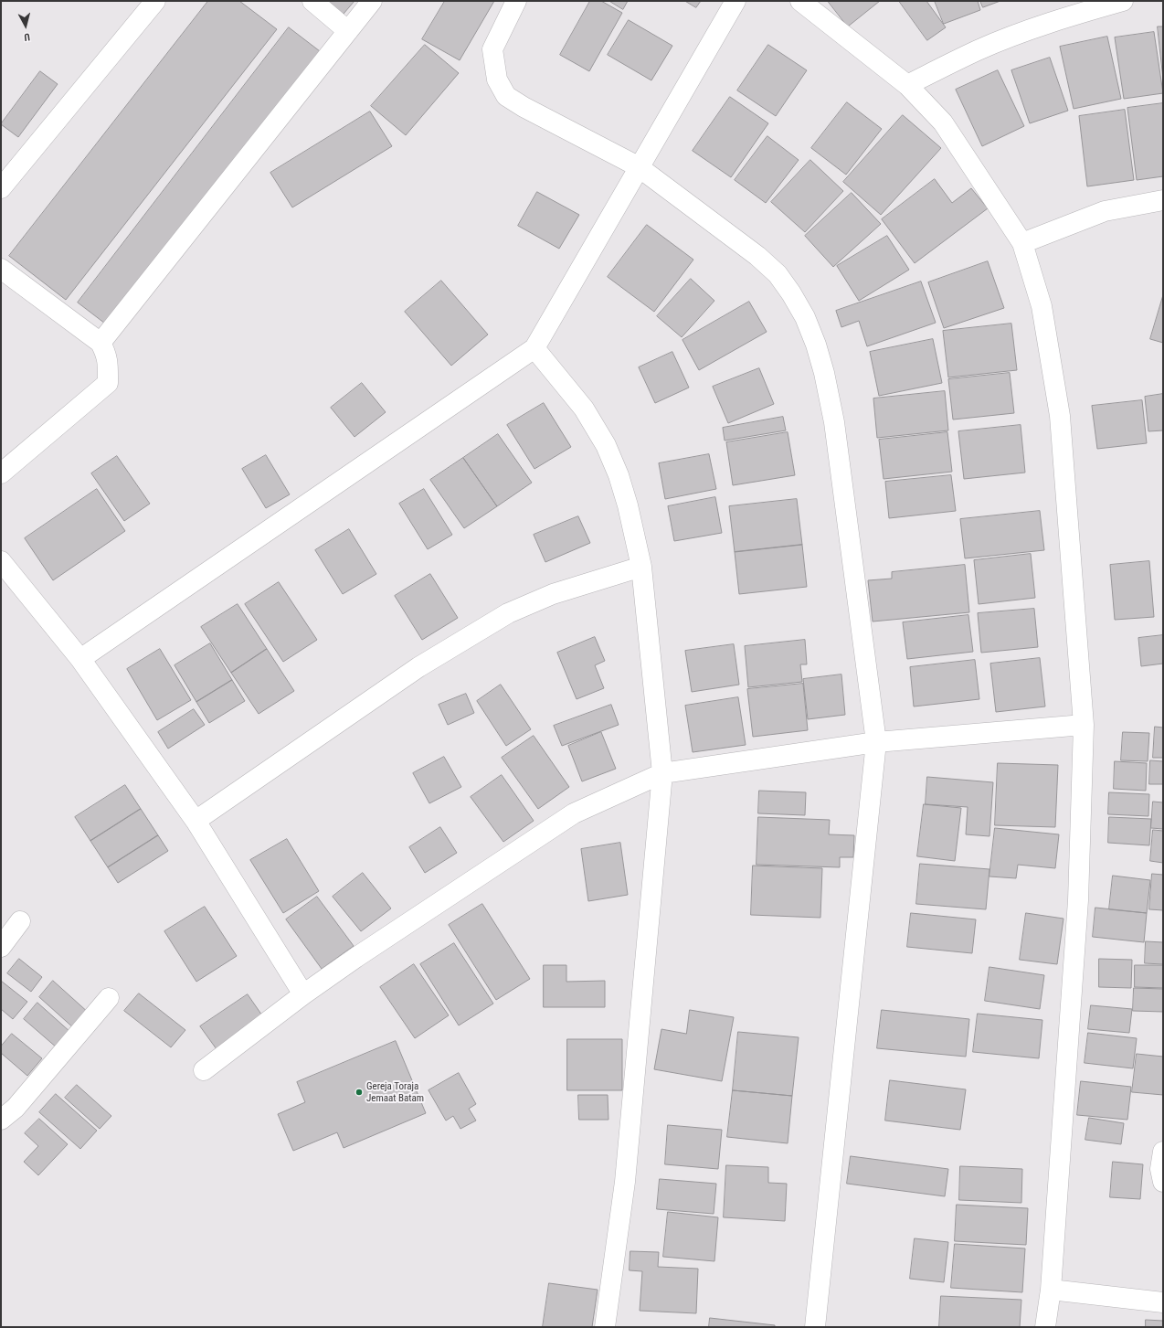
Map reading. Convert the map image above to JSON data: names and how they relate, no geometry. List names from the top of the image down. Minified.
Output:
{"places":["Gereja Toraja Jemaat Batam"],"north":"bottom"}
